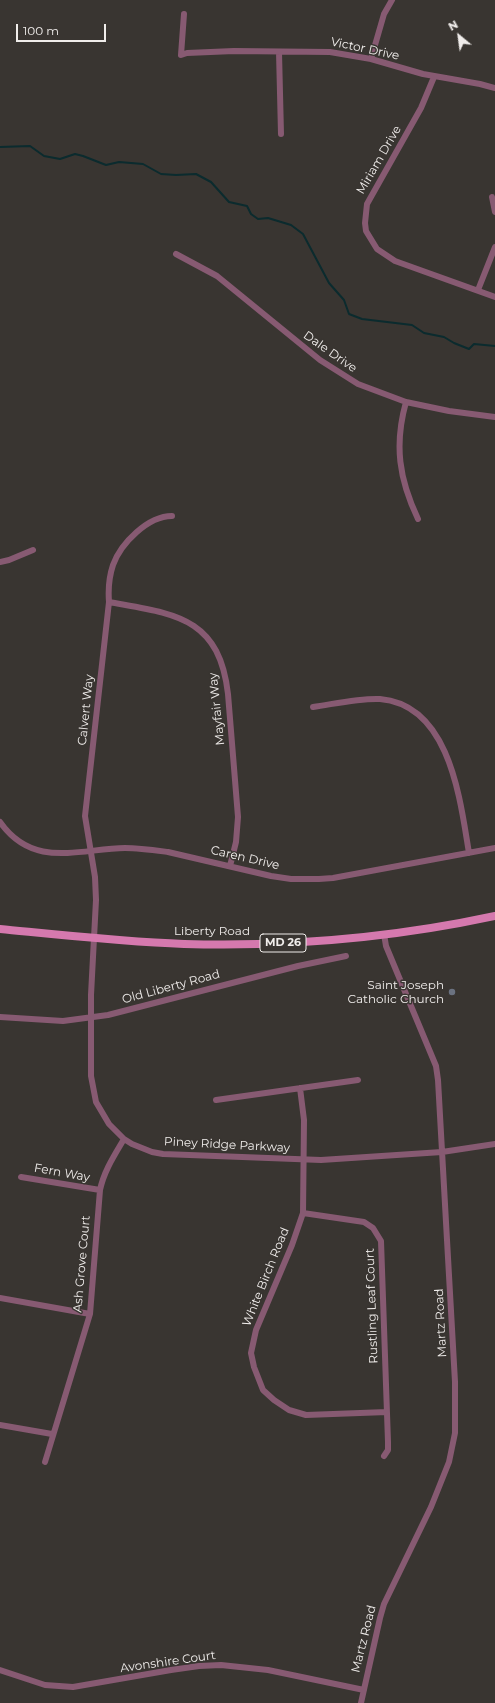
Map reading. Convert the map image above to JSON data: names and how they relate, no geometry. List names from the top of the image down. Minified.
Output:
{"streets":{"main road":["Liberty Road","MD 26"],"street":["Victor Drive","Miriam Drive","Dale Drive","Mayfair Way","Calvert Way","Caren Drive","Old Liberty Road","Piney Ridge Parkway","Fern Way","Ash Grove Court","White Birch Road","Rustling Leaf Court","Martz Road","Avonshire Court"]},"crossings":[["Victor Drive","Miriam Drive"],["Mayfair Way","Calvert Way"],["Mayfair Way","Caren Drive"],["Calvert Way","Caren Drive"],["Calvert Way","Liberty Road"],["Calvert Way","Piney Ridge Parkway"],["Liberty Road","Piney Ridge Parkway"],["Liberty Road","Martz Road"],["Old Liberty Road","Piney Ridge Parkway"],["Piney Ridge Parkway","Ash Grove Court"],["Piney Ridge Parkway","White Birch Road"],["Piney Ridge Parkway","Martz Road"],["Fern Way","Ash Grove Court"],["White Birch Road","Rustling Leaf Court"],["Martz Road","Avonshire Court"]],"places":["Saint Joseph Catholic Church"],"scale_bar":"100 m","north":"top left"}
